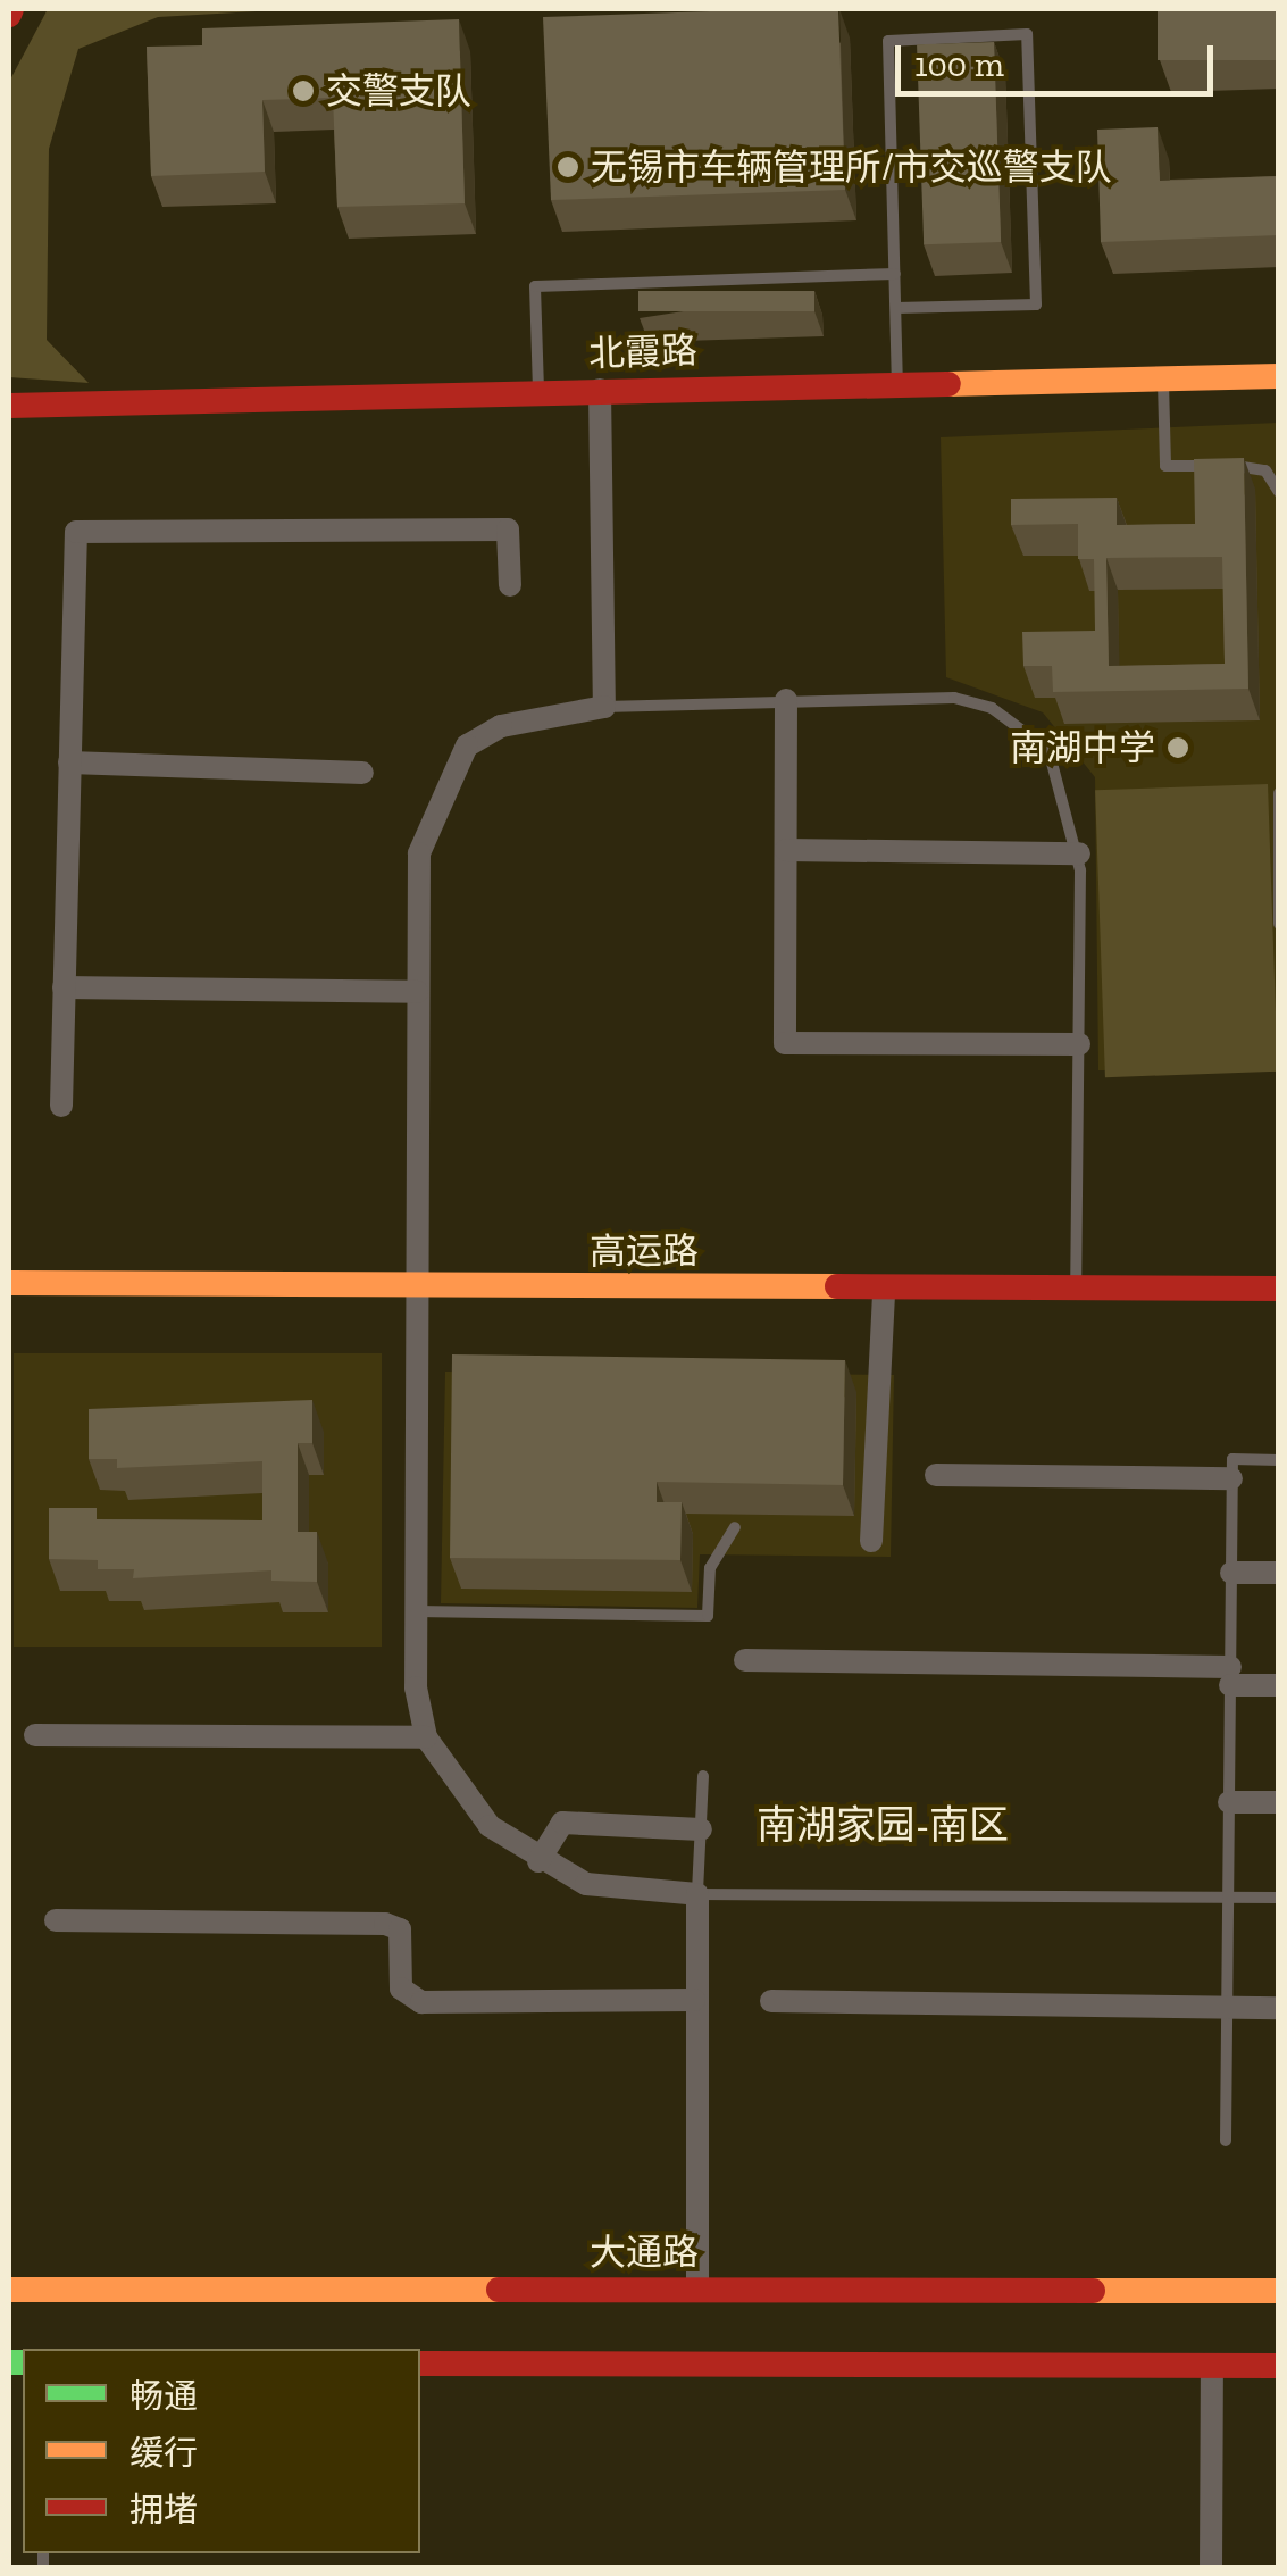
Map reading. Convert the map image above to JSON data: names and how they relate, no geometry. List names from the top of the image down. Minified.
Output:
{"streets":{"street":["北霞路","高运路","大通路"]},"districts":["南湖家园-南区"],"places":["交警支队","无锡市车辆管理所/市交巡警支队","南湖中学"],"legend":["畅通","缓行","拥堵"],"scale_bar":"100 m"}
